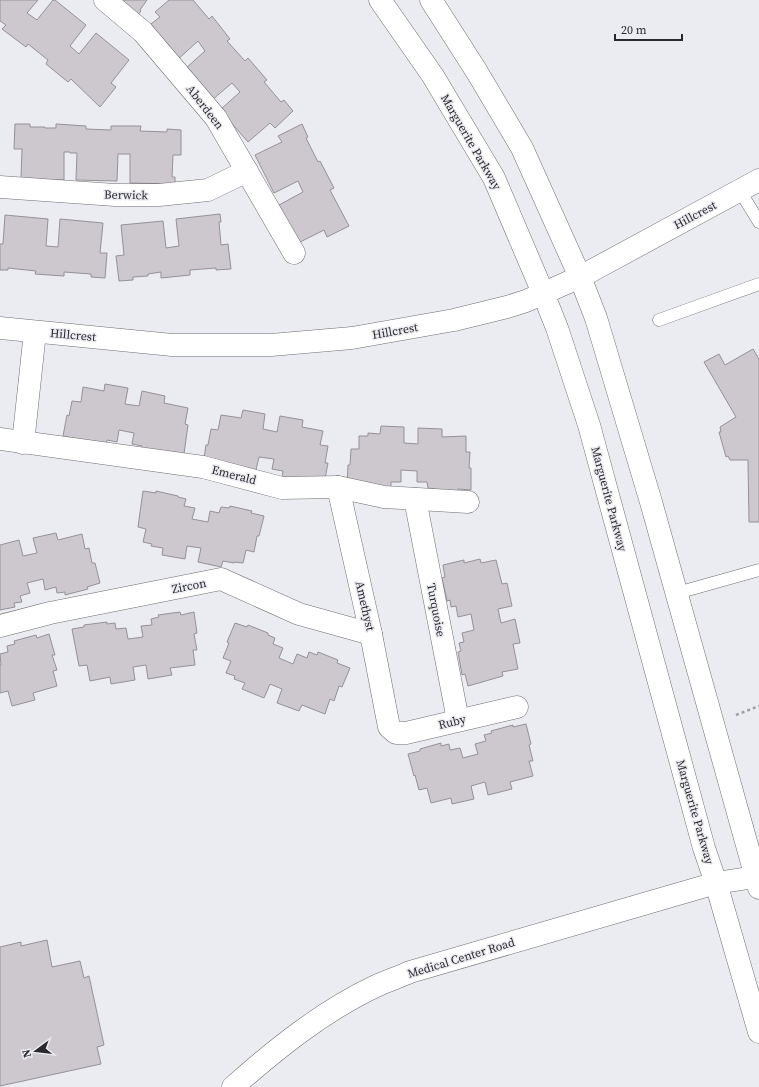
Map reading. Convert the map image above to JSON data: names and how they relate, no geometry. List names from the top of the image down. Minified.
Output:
{"streets":{"street":["Aberdeen","Marguerite Parkway","Berwick","Hillcrest","Emerald","Zircon","Amethyst","Turquoise","Ruby","Medical Center Road"]},"crossings":[["Aberdeen","Berwick"],["Marguerite Parkway","Hillcrest"],["Marguerite Parkway","Medical Center Road"],["Emerald","Amethyst"],["Emerald","Turquoise"],["Zircon","Amethyst"],["Amethyst","Ruby"],["Turquoise","Ruby"]],"scale_bar":"20 m","north":"left"}
